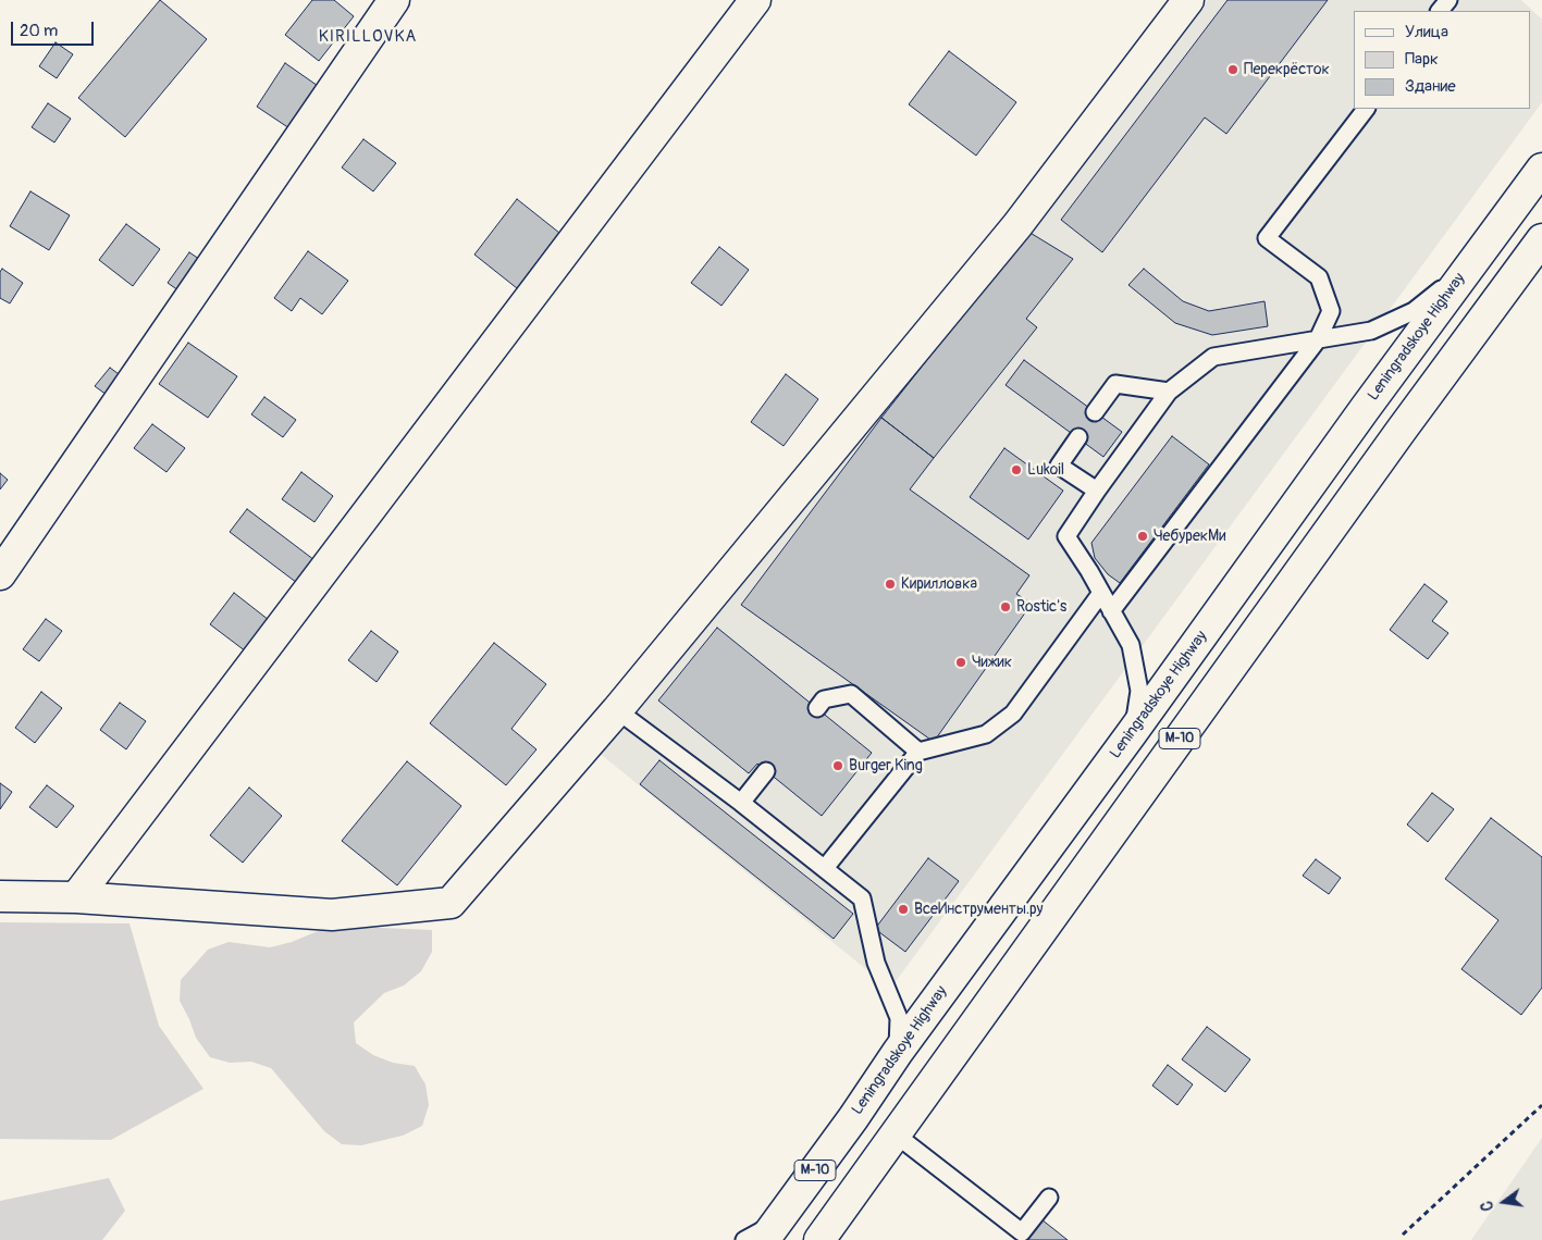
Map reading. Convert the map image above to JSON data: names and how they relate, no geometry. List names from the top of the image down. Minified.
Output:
{"streets":{"main road":["Leningradskoye Highway","М-10"]},"districts":["KIRILLOVKA"],"places":["Перекрёсток","Lukoil","ЧебурекМи","Кирилловка","Rostiс's","Чижик","Burger King","ВсеИнструменты.ру"],"legend":["Улица","Парк","Здание"],"scale_bar":"20 m","north":"left"}
